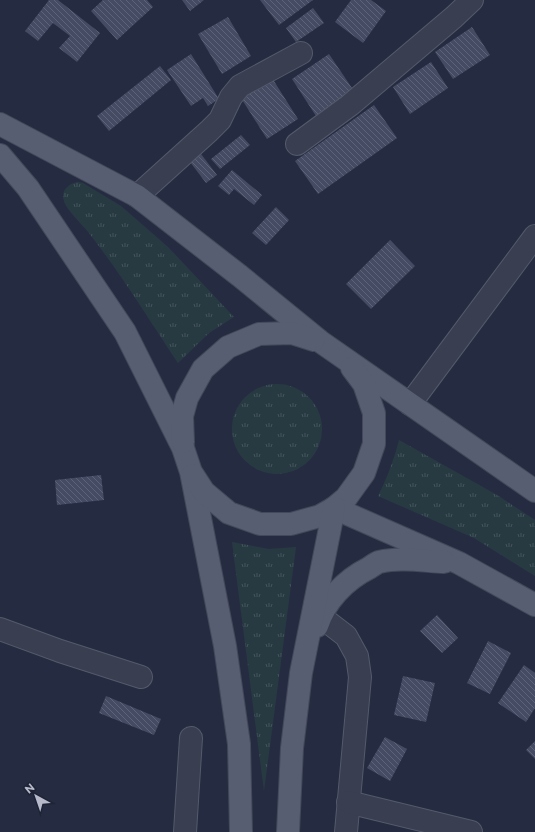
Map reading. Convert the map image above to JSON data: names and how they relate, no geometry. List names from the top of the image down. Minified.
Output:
{"north":"top left"}
